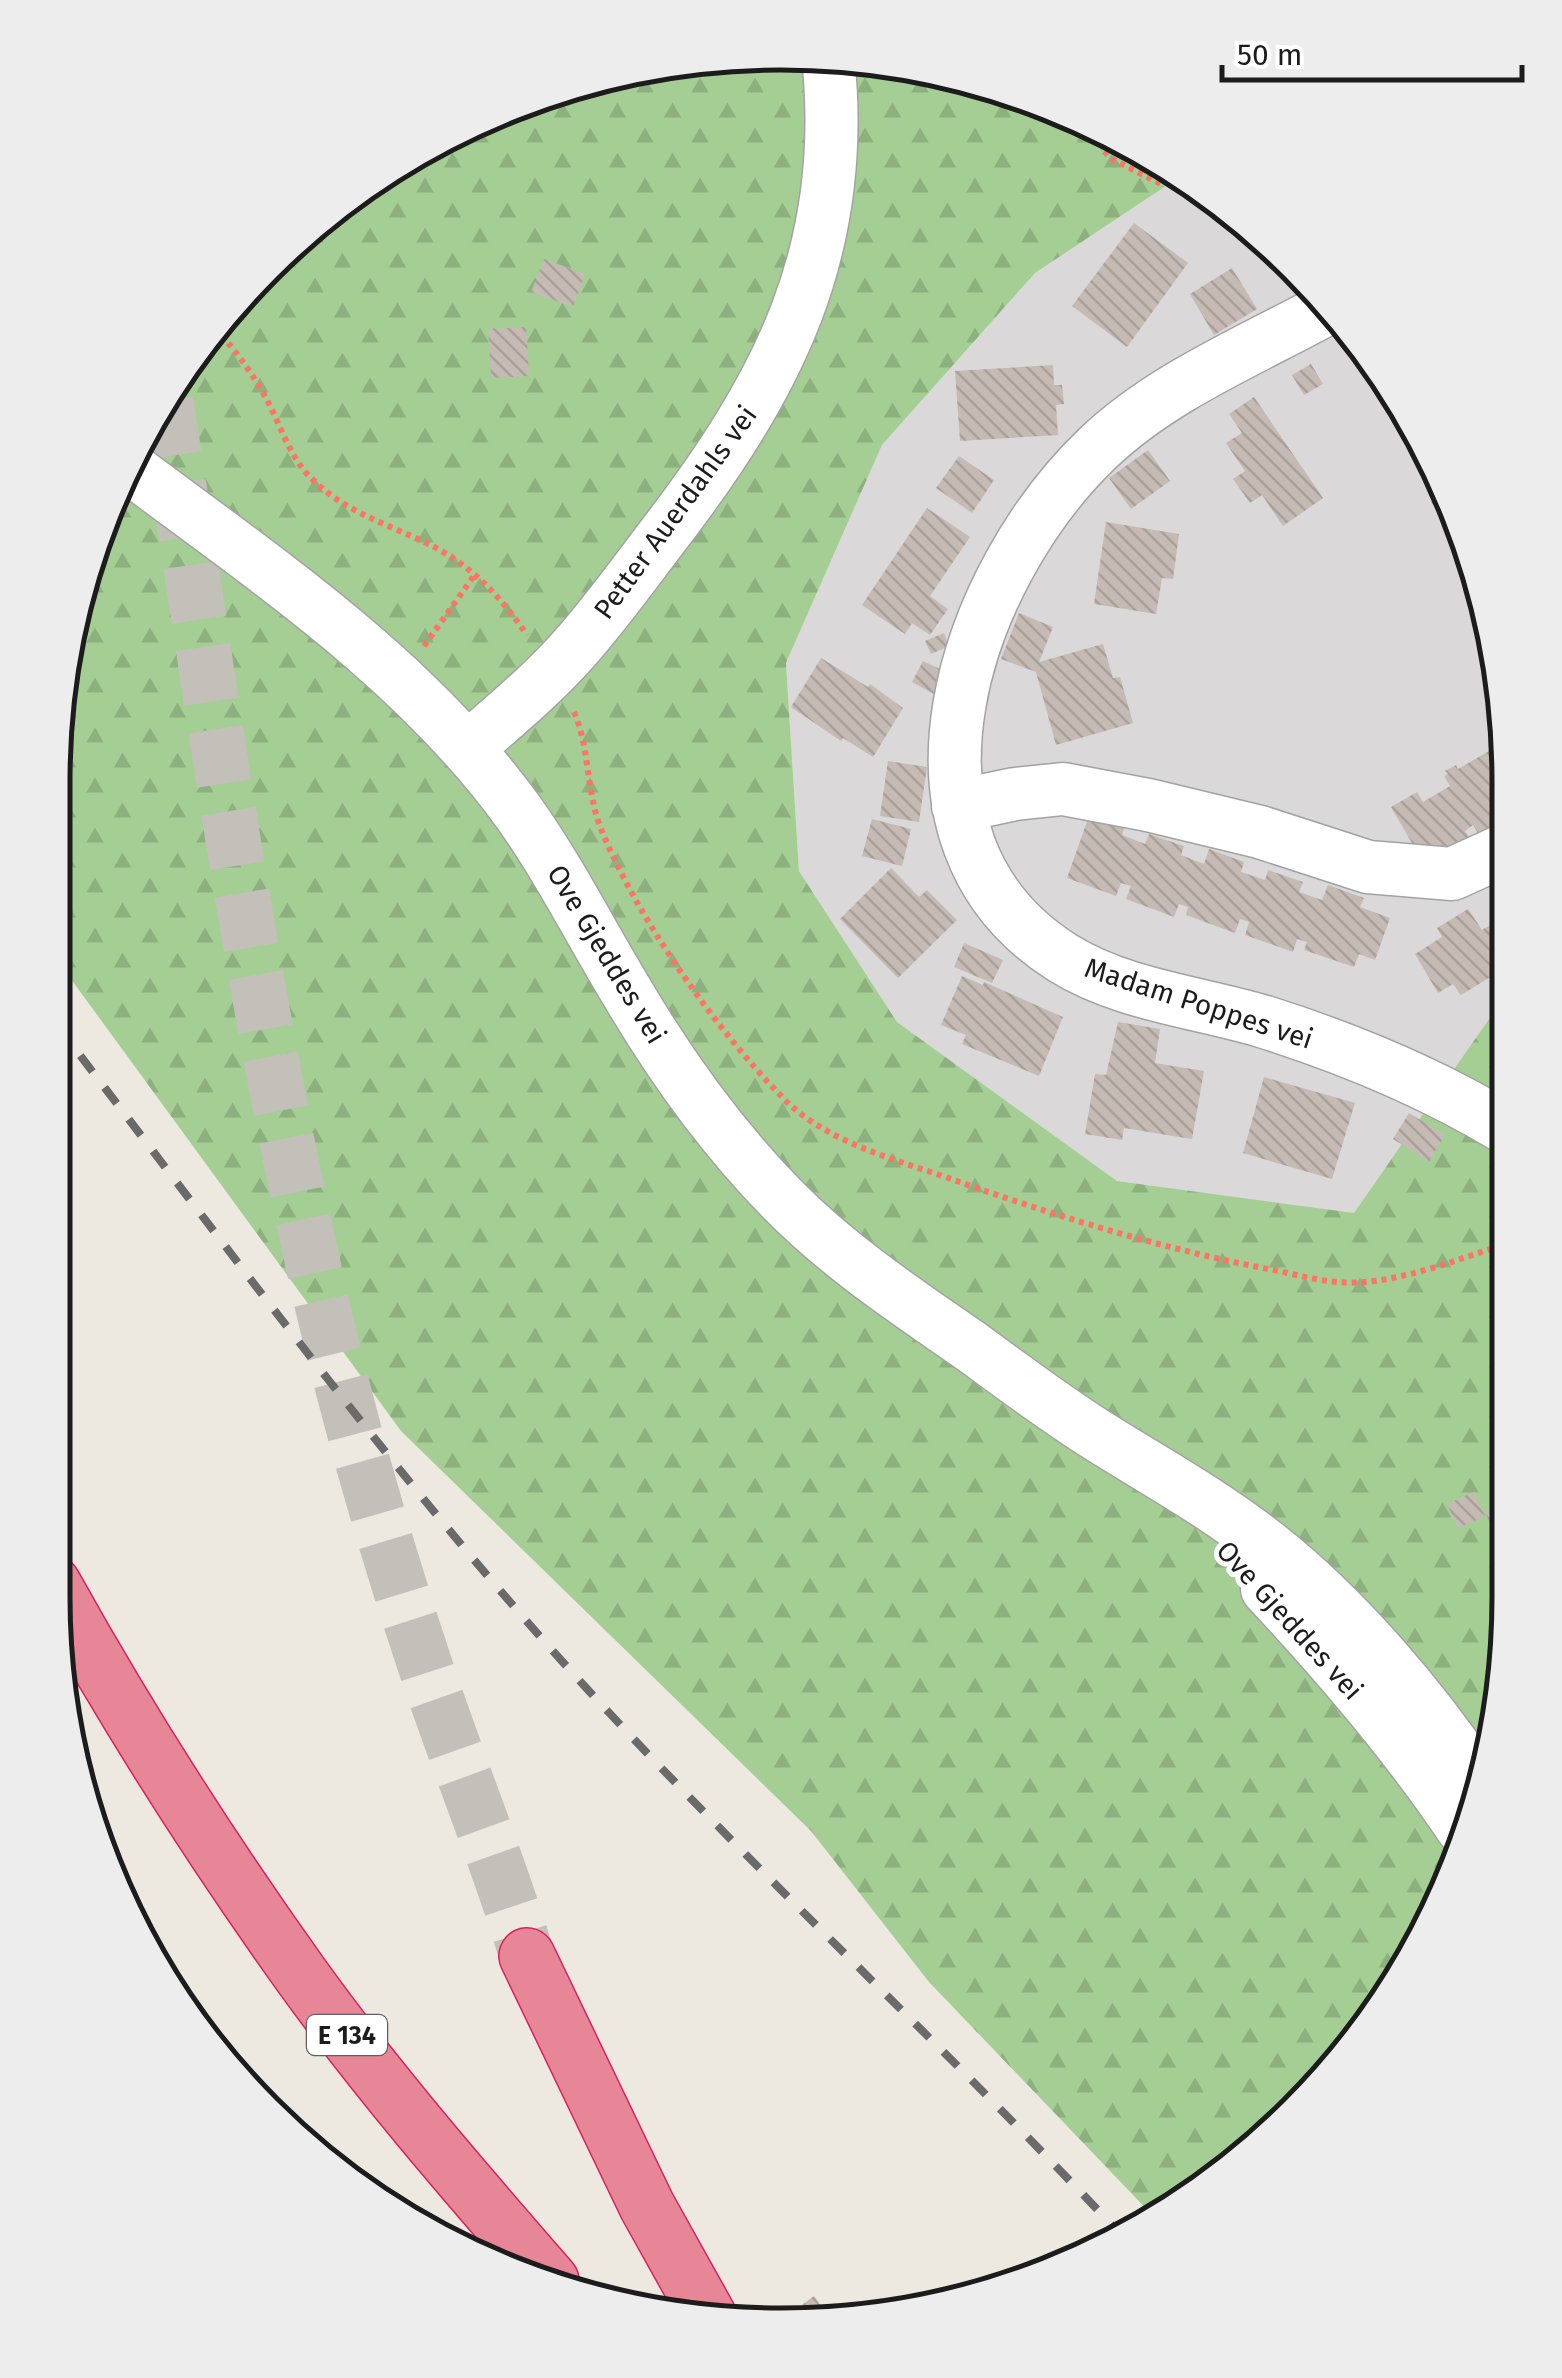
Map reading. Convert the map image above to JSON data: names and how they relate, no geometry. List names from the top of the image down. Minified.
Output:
{"streets":{"highway":["E 134"],"street":["Petter Auerdahls vei","Ove Gjeddes vei","Madam Poppes vei"]},"crossings":[["Petter Auerdahls vei","Ove Gjeddes vei"]],"scale_bar":"50 m"}
